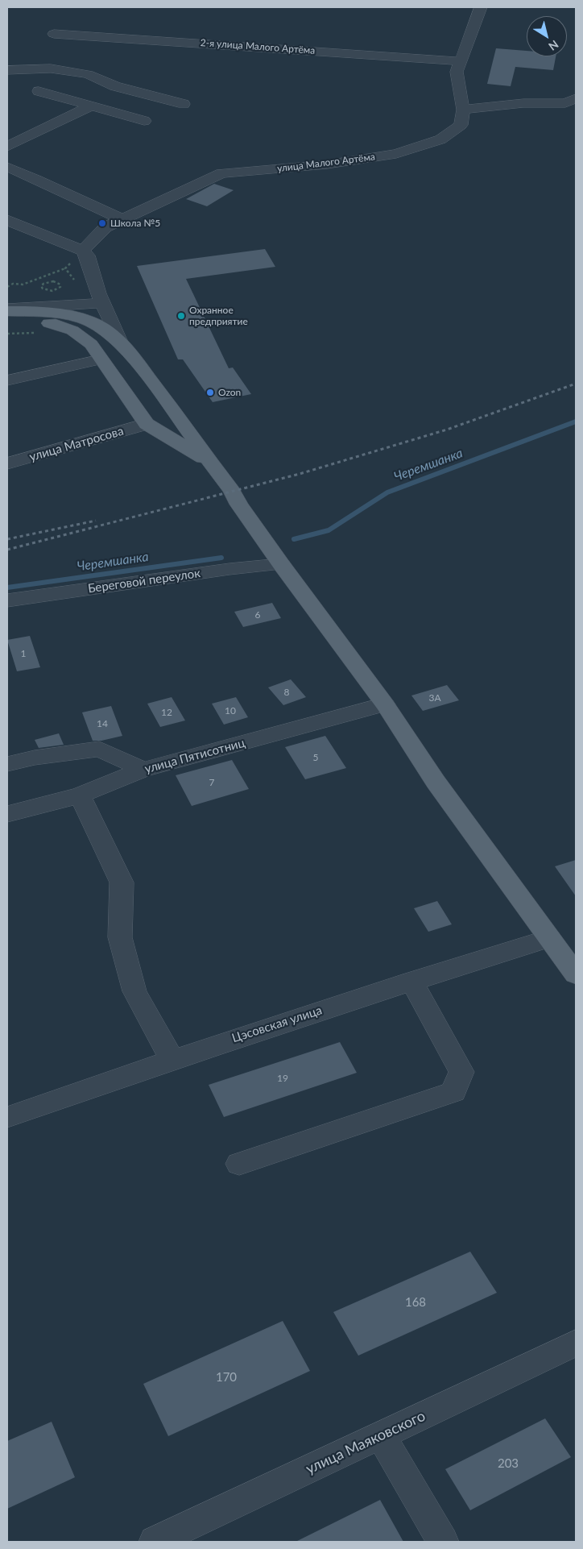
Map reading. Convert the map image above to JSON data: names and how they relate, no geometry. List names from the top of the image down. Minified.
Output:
{"streets":{"street":["2-я улица Малого Артёма","улица Малого Артёма","улица Матросова","Береговой переулок","улица Пятисотниц","Цэсовская улица","улица Маяковского"]},"water":["Черемшанка"],"places":["Школа №5","Охранное предприятие","Ozon"],"house_numbers":["6","1","8","3А","10","12","14","5","7","19","168","170","203"],"north":"bottom right"}
